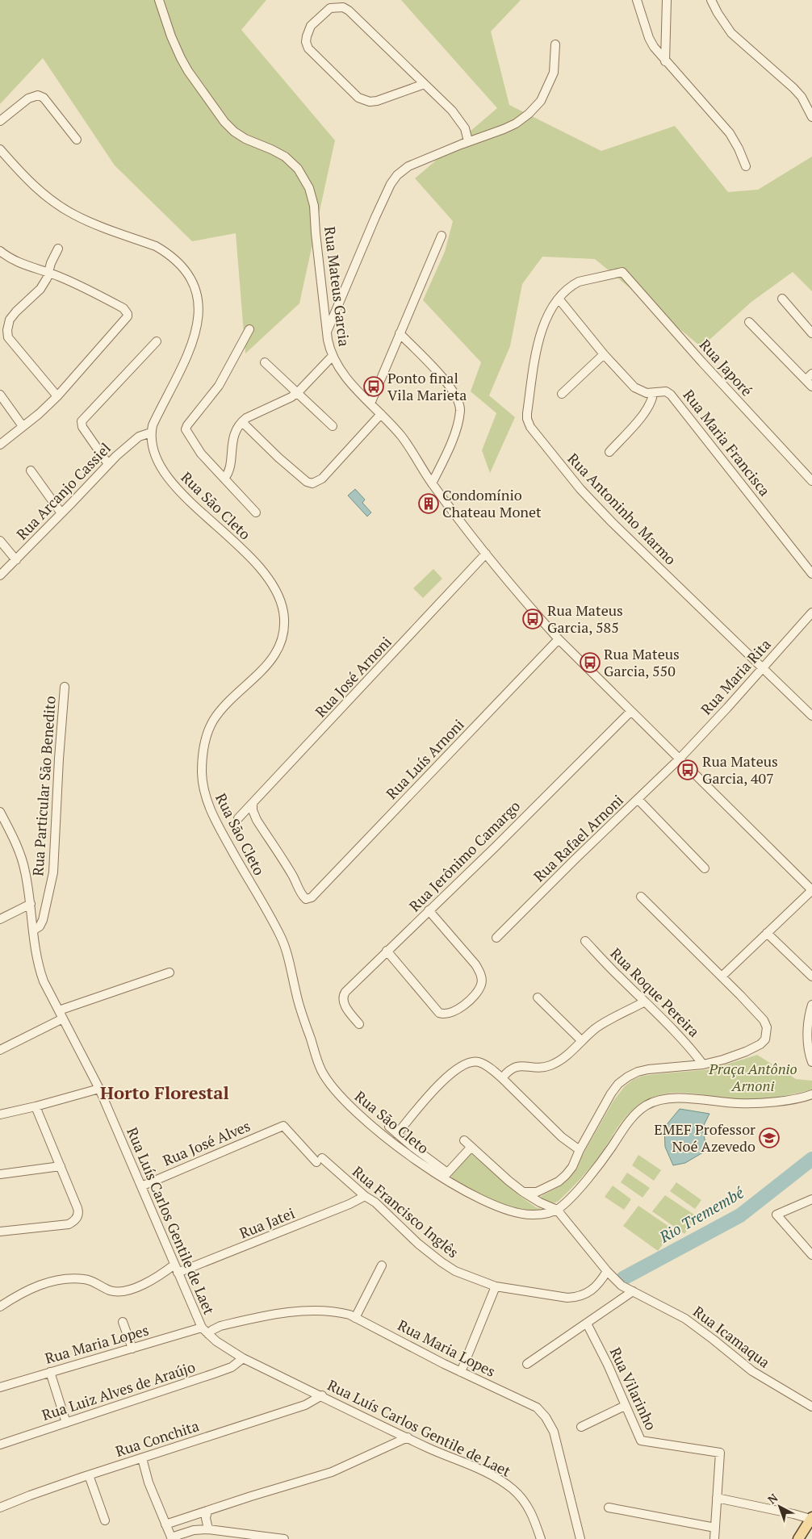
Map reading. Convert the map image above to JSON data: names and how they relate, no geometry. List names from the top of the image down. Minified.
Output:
{"streets":{"street":["Rua Mateus Garcia","Rua Japoré","Rua Maria Francisca","Rua Arcanjo Cassiel","Rua São Cleto","Rua Antoninho Marmo","Rua José Arnoni","Rua Maria Rita","Rua Luís Arnoni","Rua Particular São Benedito","Rua Rafael Arnoni","Rua Jerônimo Camargo","Rua Roque Pereira","Rua José Alves","Rua Francisco Inglês","Rua Luís Carlos Gentile de Laet","Rua Jatei","Rua Icamaqua","Rua Maria Lopes","Rua Vilarinho","Rua Luiz Alves de Araújo","Rua Conchita"]},"crossings":[["Rua Mateus Garcia","Rua José Arnoni"],["Rua Mateus Garcia","Rua Maria Rita"],["Rua Mateus Garcia","Rua Luís Arnoni"],["Rua Mateus Garcia","Rua Rafael Arnoni"],["Rua Mateus Garcia","Rua Jerônimo Camargo"],["Rua Japoré","Rua Antoninho Marmo"],["Rua Maria Francisca","Rua Antoninho Marmo"],["Rua Arcanjo Cassiel","Rua São Cleto"],["Rua São Cleto","Rua Icamaqua"],["Rua Antoninho Marmo","Rua Maria Rita"],["Rua José Arnoni","Rua Luís Arnoni"],["Rua Maria Rita","Rua Rafael Arnoni"],["Rua Particular São Benedito","Rua Luís Carlos Gentile de Laet"],["Rua José Alves","Rua Francisco Inglês"],["Rua José Alves","Rua Luís Carlos Gentile de Laet"],["Rua Francisco Inglês","Rua Jatei"],["Rua Francisco Inglês","Rua Icamaqua"],["Rua Luís Carlos Gentile de Laet","Rua Jatei"],["Rua Luís Carlos Gentile de Laet","Rua Maria Lopes"],["Rua Luís Carlos Gentile de Laet","Rua Luiz Alves de Araújo"],["Rua Luís Carlos Gentile de Laet","Rua Conchita"]],"districts":["Horto Florestal"],"water":["Rio Tremembé"],"parks":["Praça Antônio Arnoni"],"places":{"bus stop":["Ponto final Vila Marieta","Rua Mateus Garcia, 585","Rua Mateus Garcia, 550","Rua Mateus Garcia, 407"],"building":["Condomínio Chateau Monet"],"school or university":["EMEF Professor Noé Azevedo"]},"north":"top left"}
